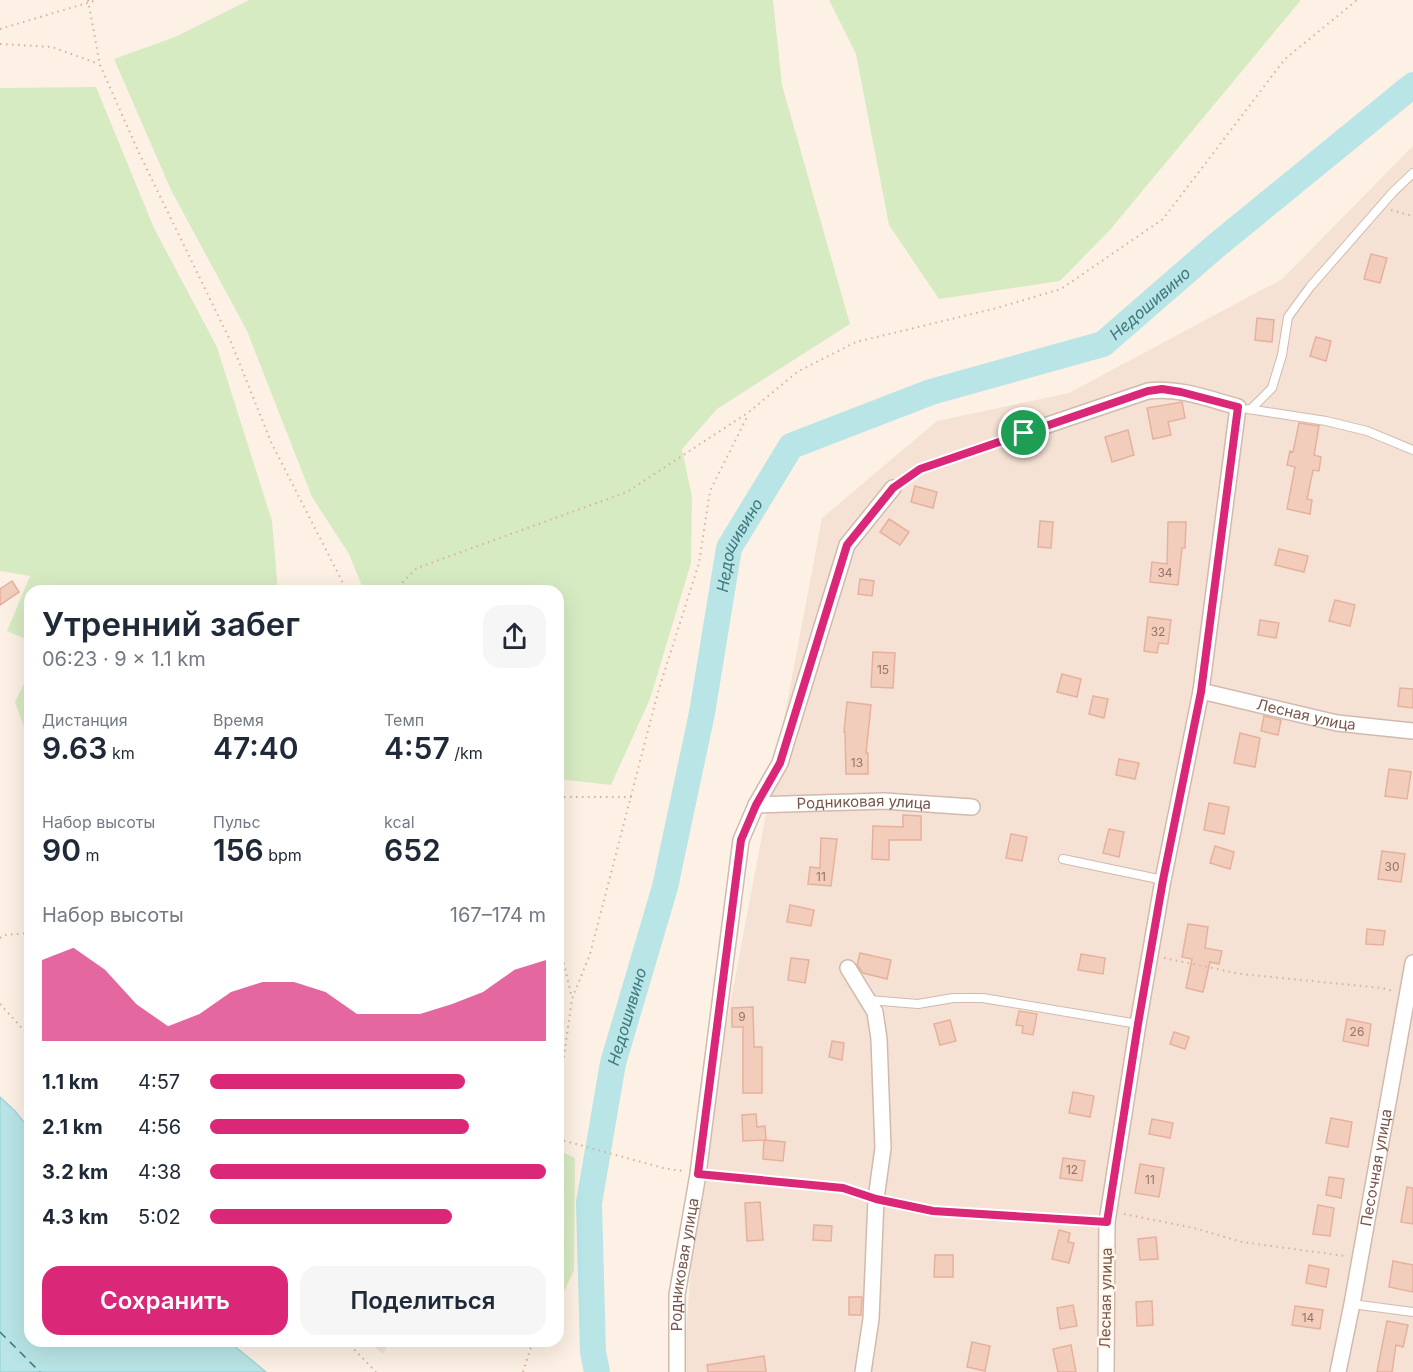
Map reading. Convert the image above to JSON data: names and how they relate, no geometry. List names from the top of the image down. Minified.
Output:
{"streets":{"street":["Лесная улица","Родниковая улица","Песочная улица"]},"water":["Недошивино"],"house_numbers":["34","32","15","13","30","11","9","26","12","11","14"],"page":{"heading":["Утренний забег","06:23 · 9 × 1.1 km"],"stats":[["Дистанция","9.63 km"],["Время","47:40"],["Темп","4:57 /km"],["Набор высоты","90 m"],["Пульс","156 bpm"],["kcal","652"]],"chart":["Набор высоты","167–174 m"],"list":[{"name":"1.1 km","note":"4:57"},{"name":"2.1 km","note":"4:56"},{"name":"3.2 km","note":"4:38"},{"name":"4.3 km","note":"5:02"}],"buttons":["Сохранить","Поделиться"]}}
